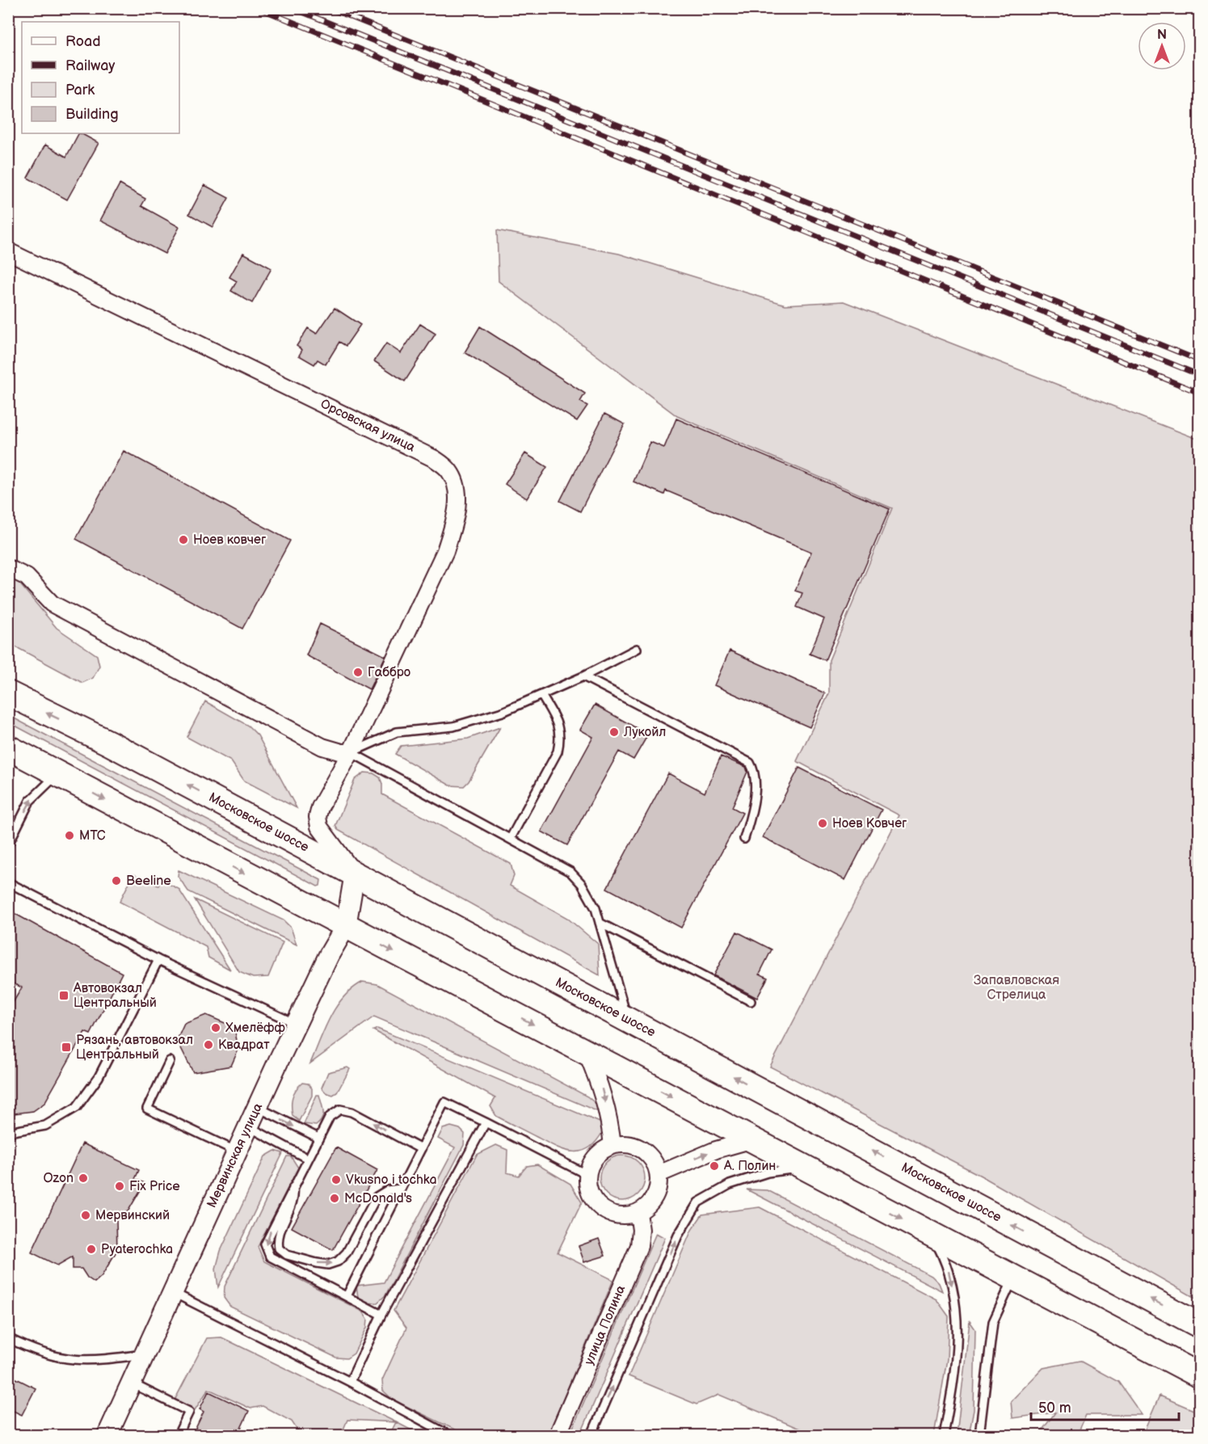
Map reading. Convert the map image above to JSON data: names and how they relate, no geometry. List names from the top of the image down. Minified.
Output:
{"streets":{"main road":["Московское шоссе"],"street":["Орсовская улица","Мервинская улица","улица Полина"]},"crossings":[["Орсовская улица","Московское шоссе"],["Орсовская улица","Мервинская улица"],["Московское шоссе","Мервинская улица"]],"parks":["Запавловская Стрелица"],"places":{"other":["Ноев ковчег","Габбро","Лукойл","Ноев Ковчег","МТС","Beeline","Хмелёфф","Квадрат","А. Полин","Ozon","Vkusno i tochka","Fix Price","McDonald's","Мервинский","Pyaterochka"],"transit":["Автовокзал Центральный","Рязань, автовокзал Центральный"]},"legend":["Road","Railway","Park","Building"],"scale_bar":"50 m","north":"top"}
